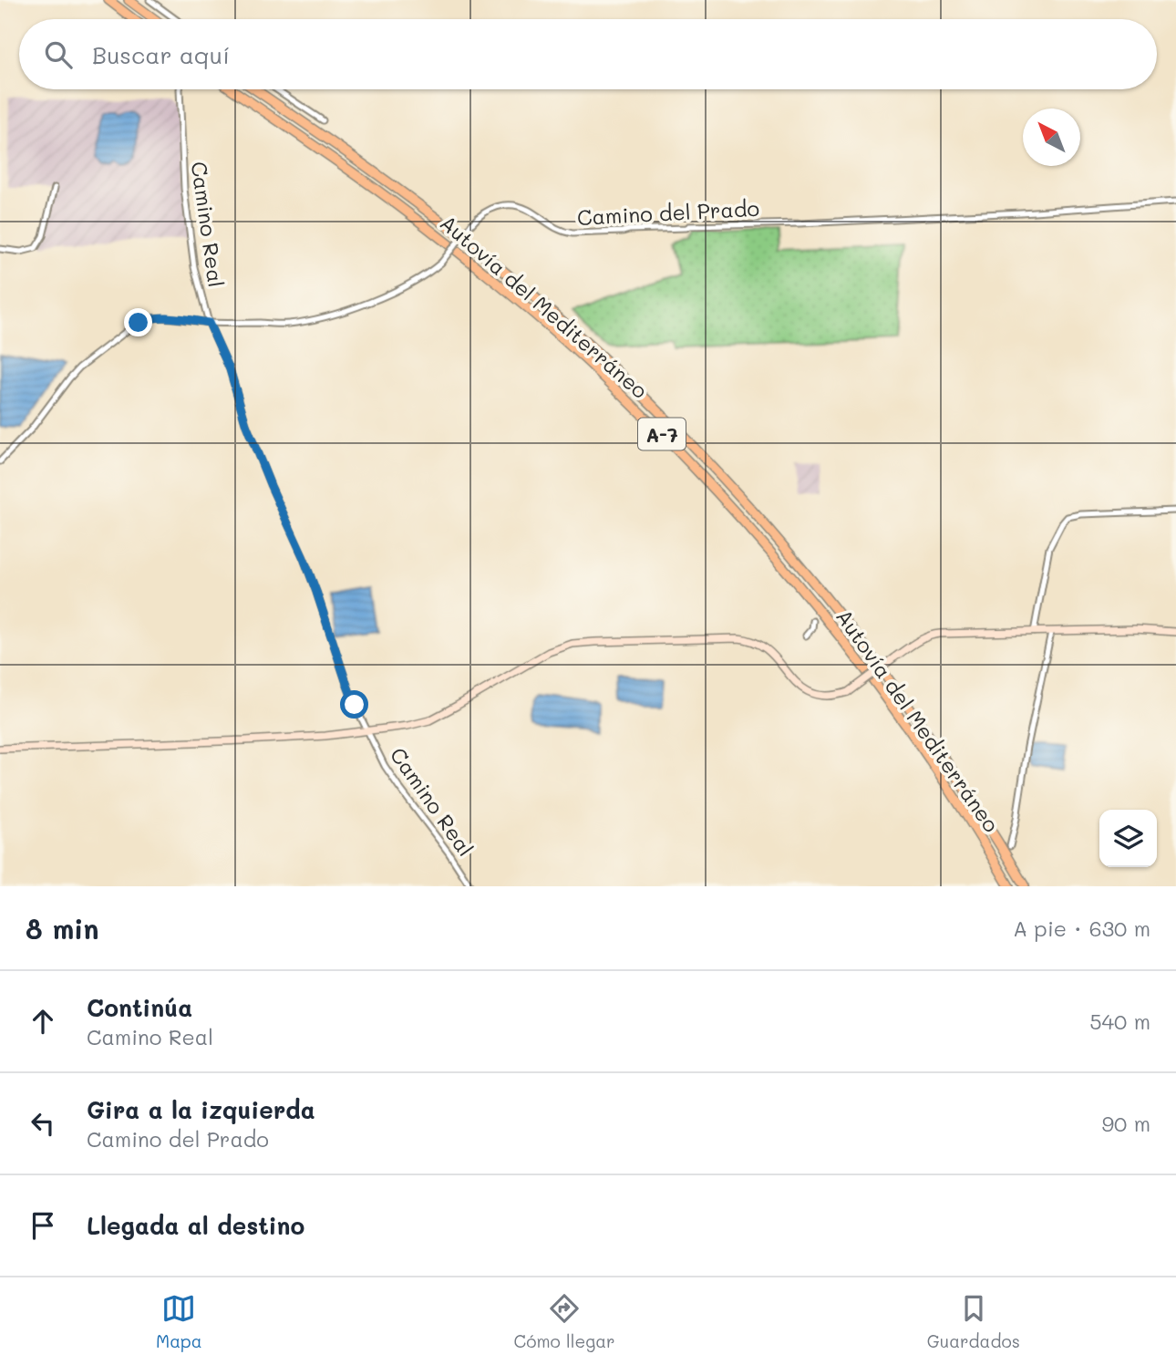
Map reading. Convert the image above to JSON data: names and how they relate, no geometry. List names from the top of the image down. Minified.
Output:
{"streets":{"highway":["Autovía del Mediterráneo","A-7"],"street":["Camino del Prado","Camino Real"]},"crossings":[["Camino del Prado","Camino Real"]],"north":"top left","page":{"search":"Buscar aquí","heading":["8 min","A pie · 630 m"],"list":[["Continúa","Camino Real","540 m"],["Gira a la izquierda","Camino del Prado","90 m"],"Llegada al destino"],"nav":["Mapa","Cómo llegar","Guardados"]}}
